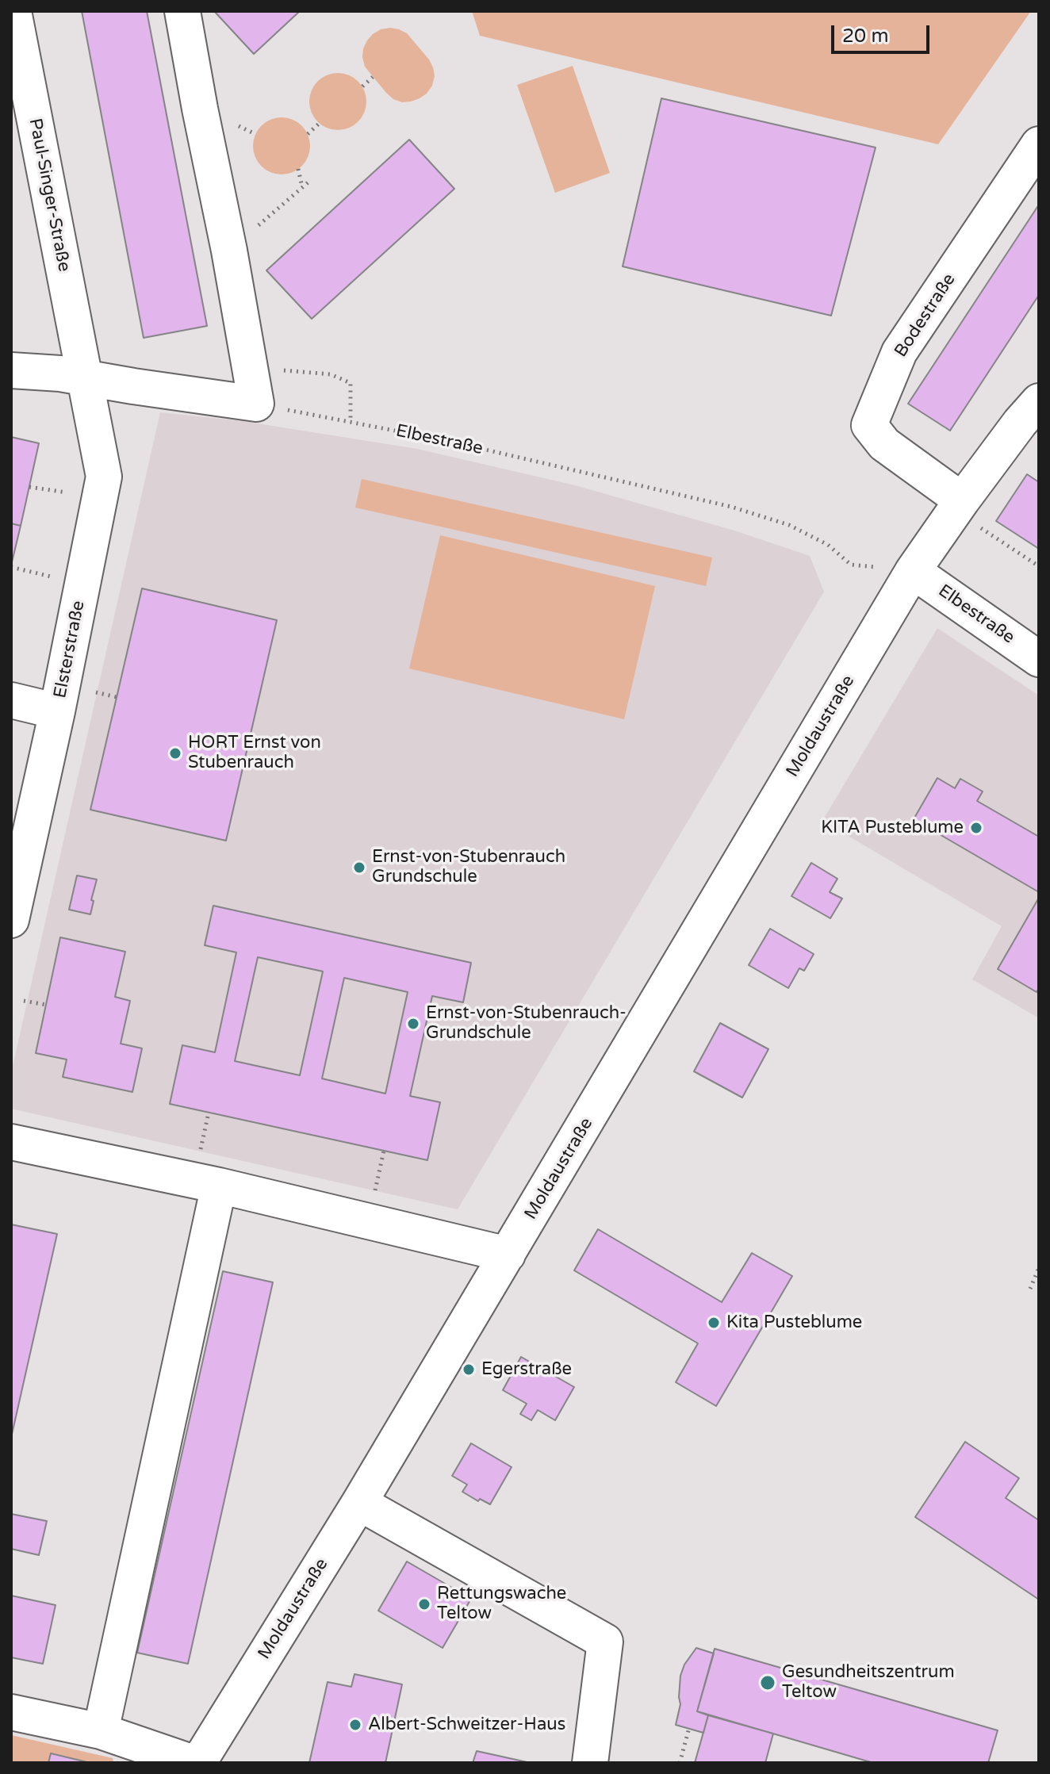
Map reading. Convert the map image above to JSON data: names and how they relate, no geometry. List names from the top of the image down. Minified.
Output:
{"streets":{"street":["Paul-Singer-Straße","Bodestraße","Elbestraße","Elsterstraße","Moldaustraße"]},"crossings":[["Paul-Singer-Straße","Elsterstraße"],["Elbestraße","Moldaustraße"]],"places":["HORT Ernst von Stubenrauch","KITA Pusteblume","Ernst-von-Stubenrauch Grundschule","Ernst-von-Stubenrauch- Grundschule","Kita Pusteblume","Egerstraße","Rettungswache Teltow","Gesundheitszentrum Teltow","Albert-Schweitzer-Haus"],"scale_bar":"20 m"}
